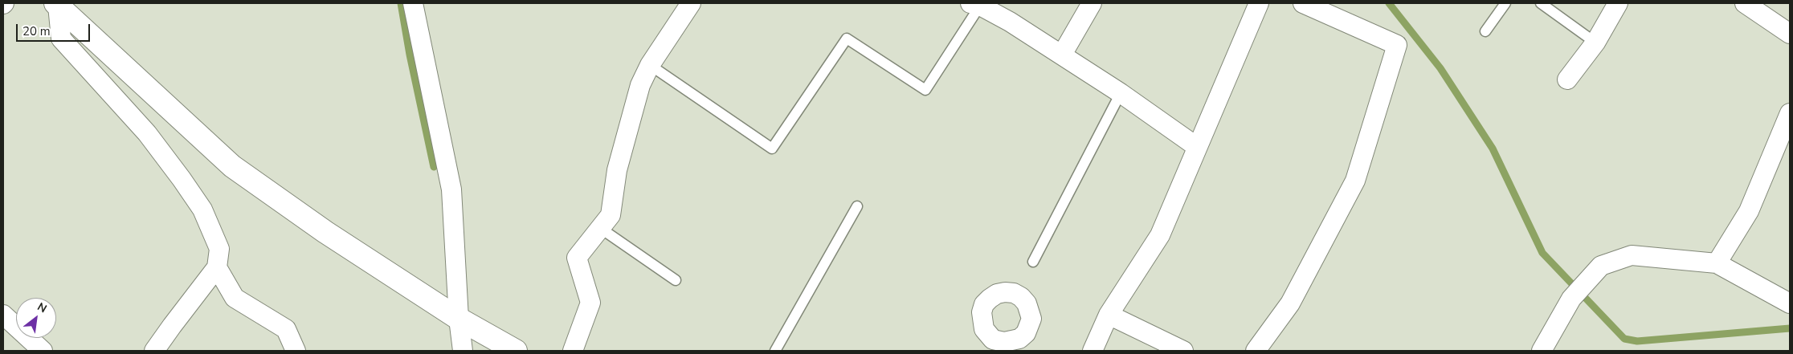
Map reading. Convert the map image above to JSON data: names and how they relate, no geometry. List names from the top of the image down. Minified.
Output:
{"scale_bar":"20 m","north":"top right"}
